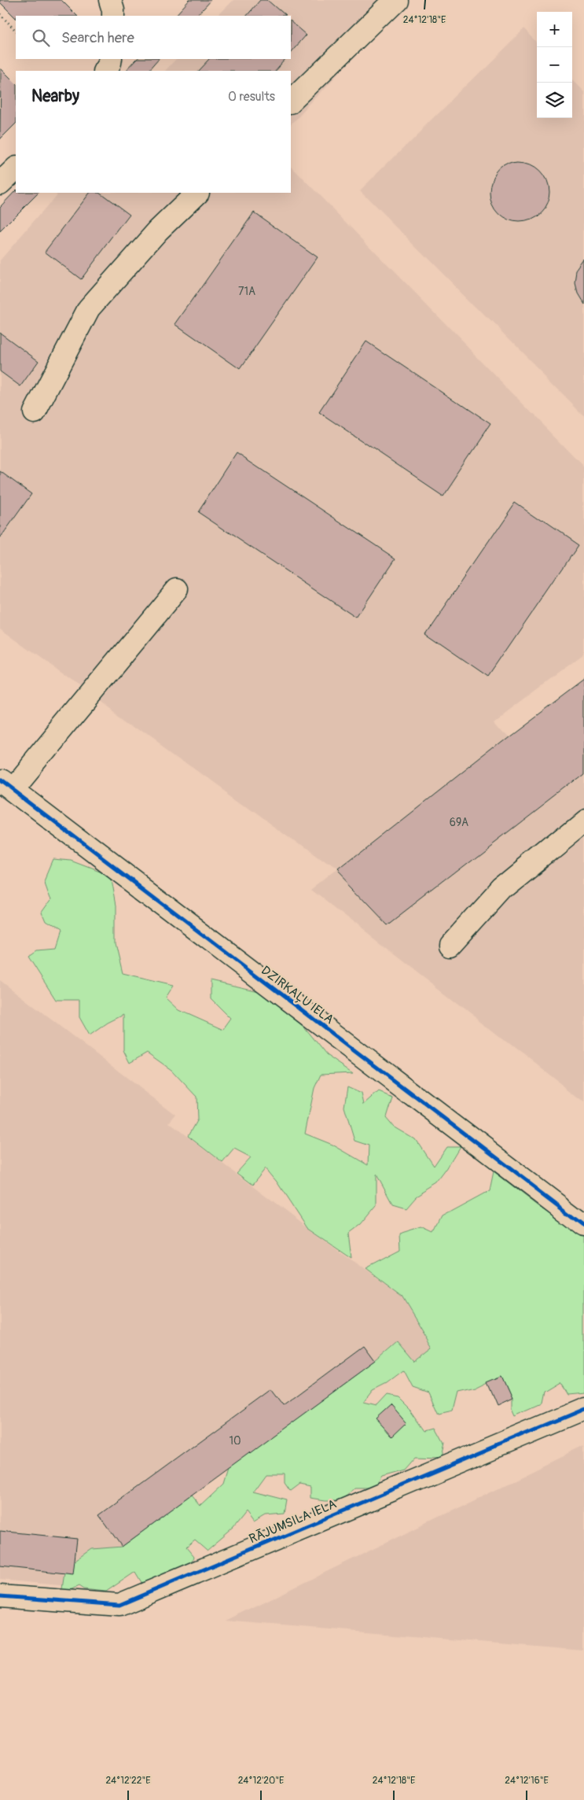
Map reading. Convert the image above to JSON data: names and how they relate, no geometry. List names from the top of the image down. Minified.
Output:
{"streets":{"street":["DZIRKAĻU IELA","RĀJUMSILA IELA"]},"house_numbers":["71A","69A","10"],"page":{"map_buttons":["+","−"],"search":"Search here","heading":["Nearby","0 results"]},"coordinates":["24°12'18\"E","24°12'22\"E","24°12'20\"E","24°12'16\"E"]}
